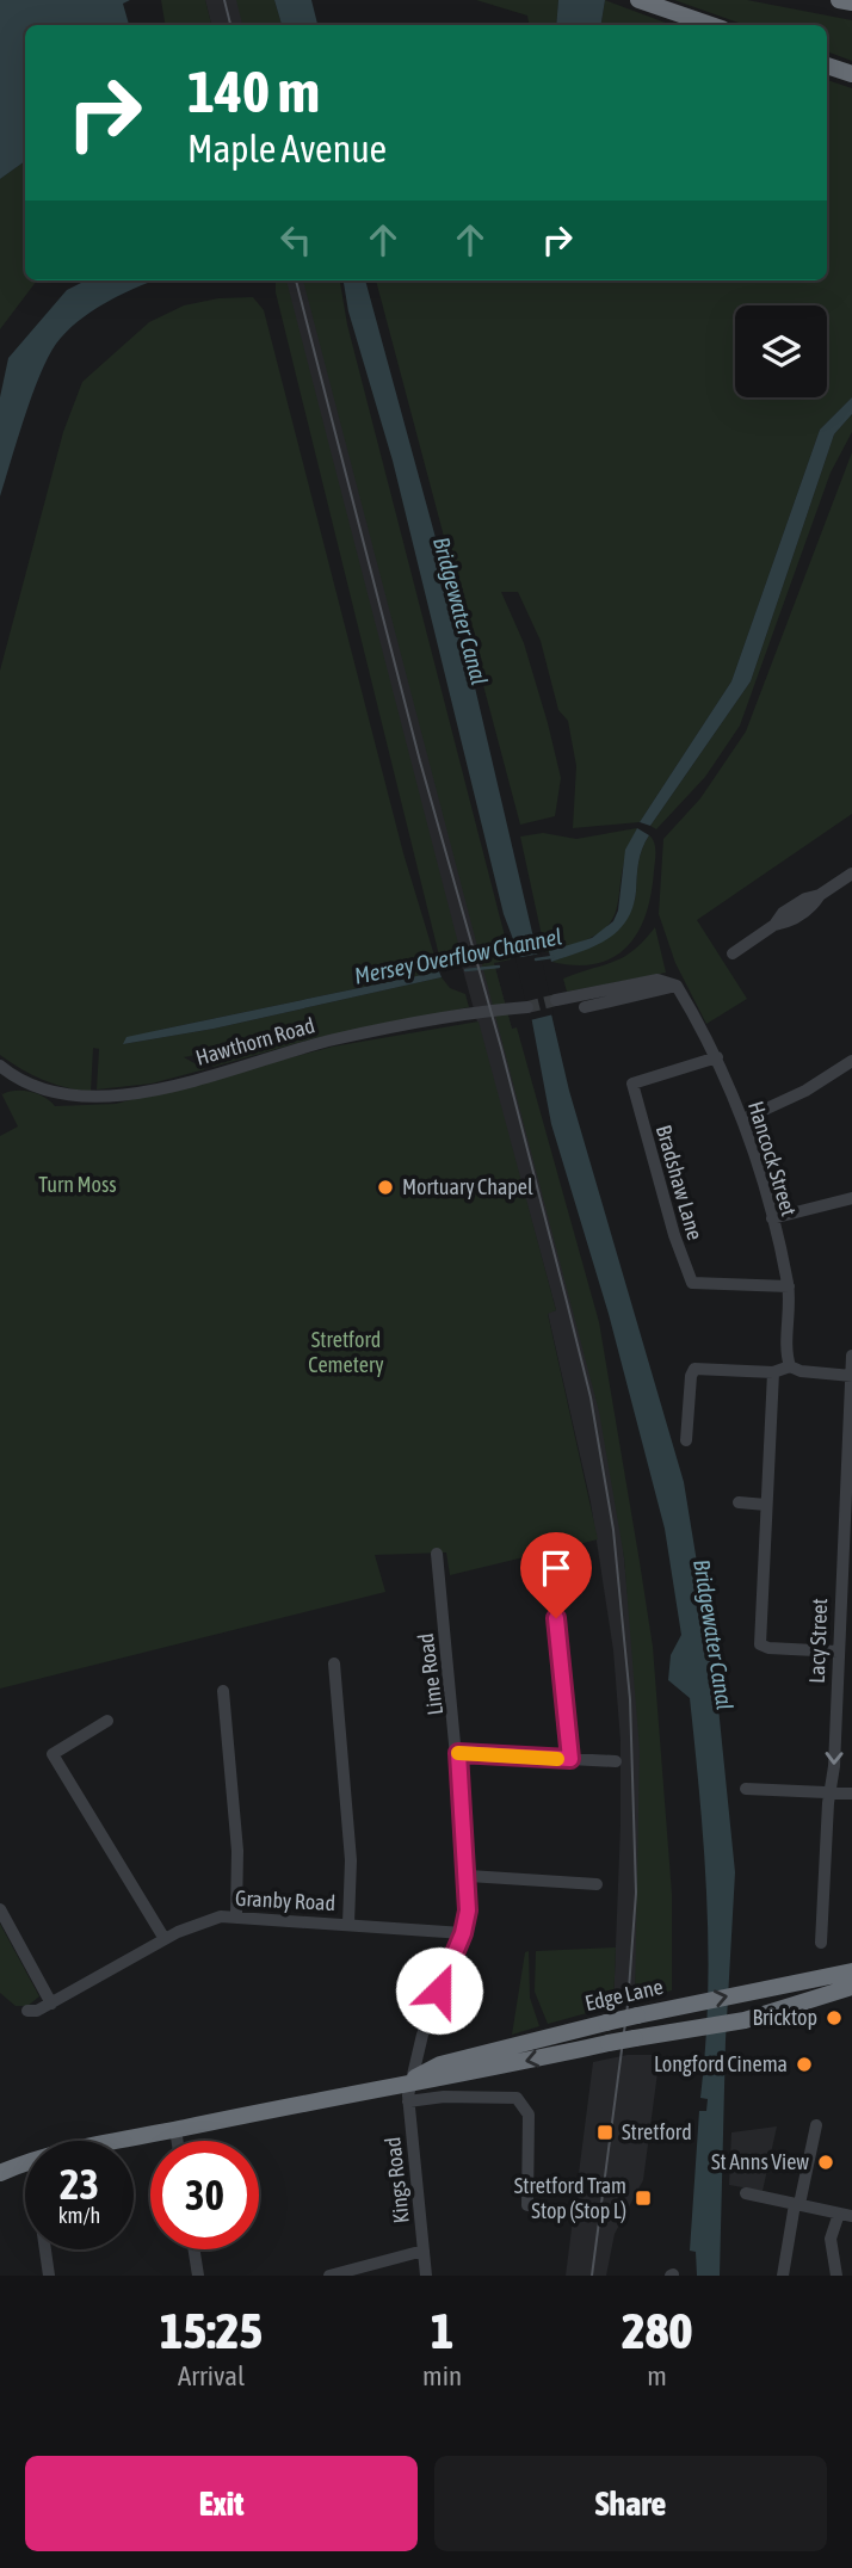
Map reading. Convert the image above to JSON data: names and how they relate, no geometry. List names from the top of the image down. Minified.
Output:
{"streets":{"highway":["Edge Lane"],"street":["Hawthorn Road","Hancock Street","Bradshaw Lane","Lacy Street","Lime Road","Granby Road","Kings Road"]},"crossings":[["Hancock Street","Bradshaw Lane"],["Lime Road","Granby Road"],["Lime Road","Edge Lane"],["Lime Road","Kings Road"],["Edge Lane","Kings Road"]],"water":["Bridgewater Canal","Mersey Overflow Channel"],"parks":["Turn Moss","Stretford Cemetery"],"places":{"other":["Mortuary Chapel","Bricktop","Longford Cinema","St Anns View"],"transit":["Stretford","Stretford Tram Stop (Stop L)"]},"page":{"turn":["140 m","Maple Avenue"],"speed":"23 km/h","limit":"30","eta":["15:25","Arrival","1","min","280","m"],"buttons":["Exit","Share"]}}
